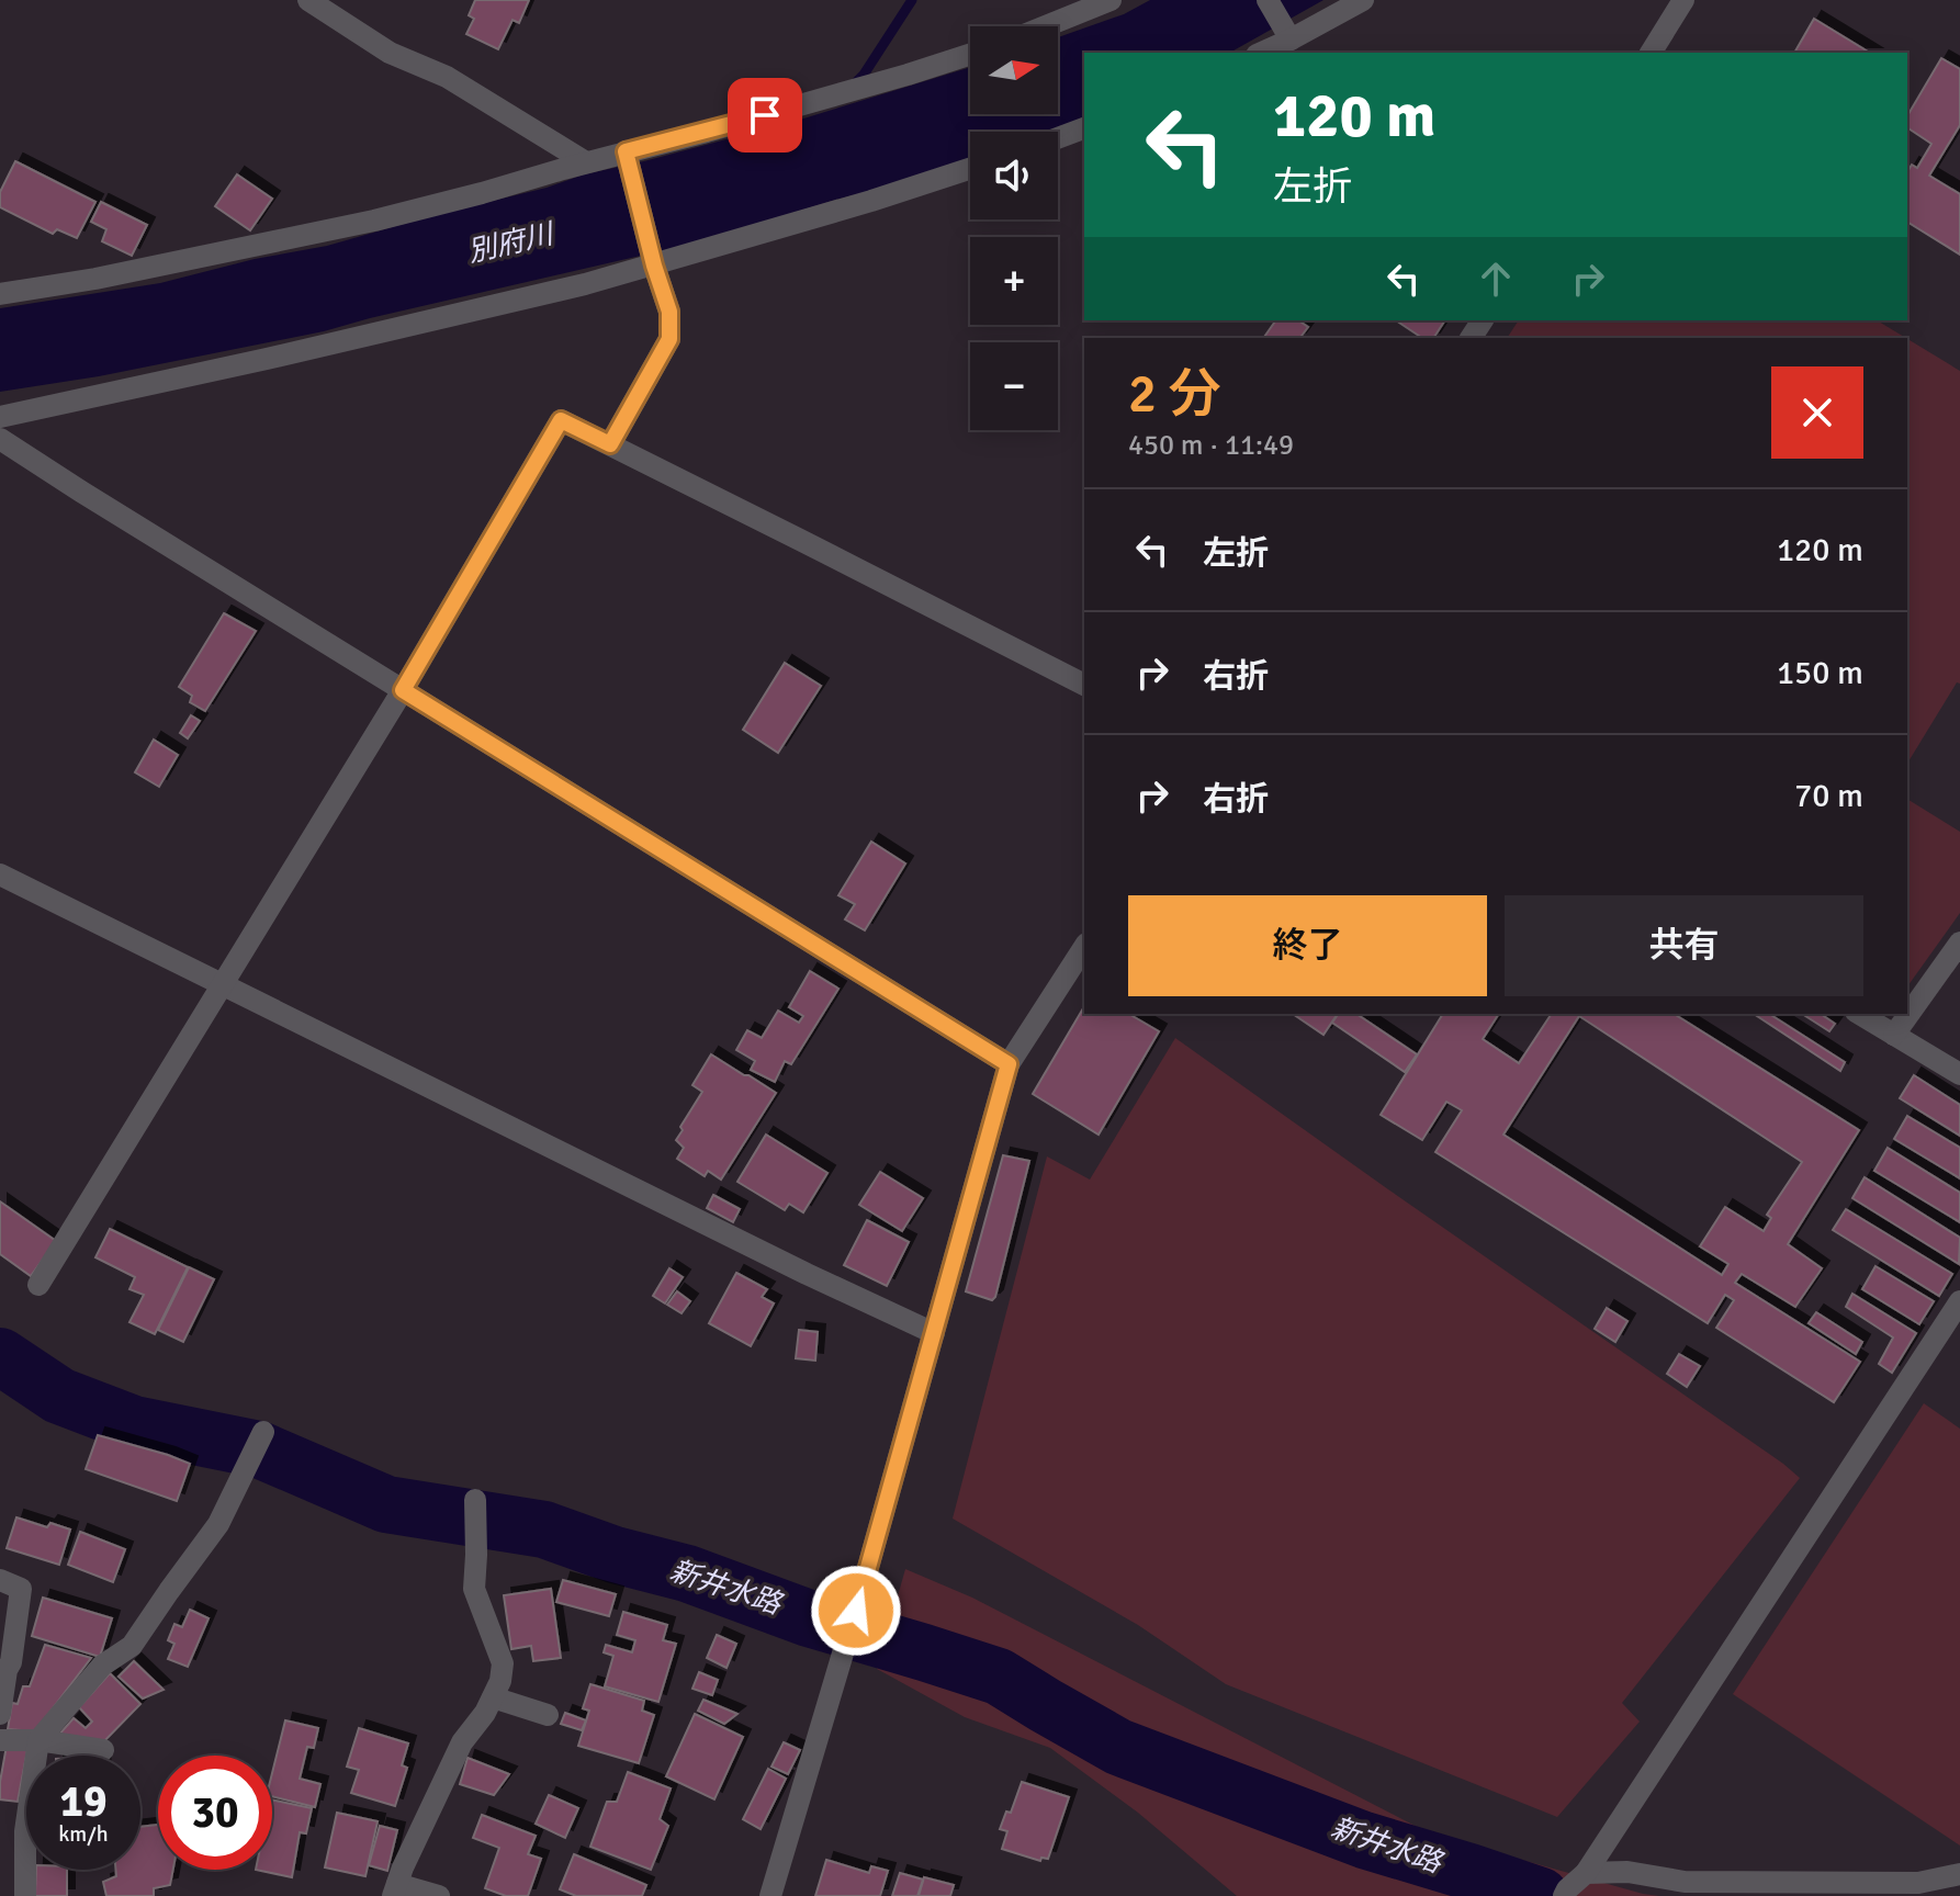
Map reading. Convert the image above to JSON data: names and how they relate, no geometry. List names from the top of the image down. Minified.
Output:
{"water":["別府川","新井水路"],"north":"right","page":{"map_buttons":["+","−"],"turn":["120 m","左折"],"heading":["2 分","450 m · 11:49"],"list":[{"name":"左折","value":"120 m"},{"name":"右折","value":"150 m"},{"name":"右折","value":"70 m"}],"buttons":["終了","共有"],"speed":"19 km/h","limit":"30"}}
